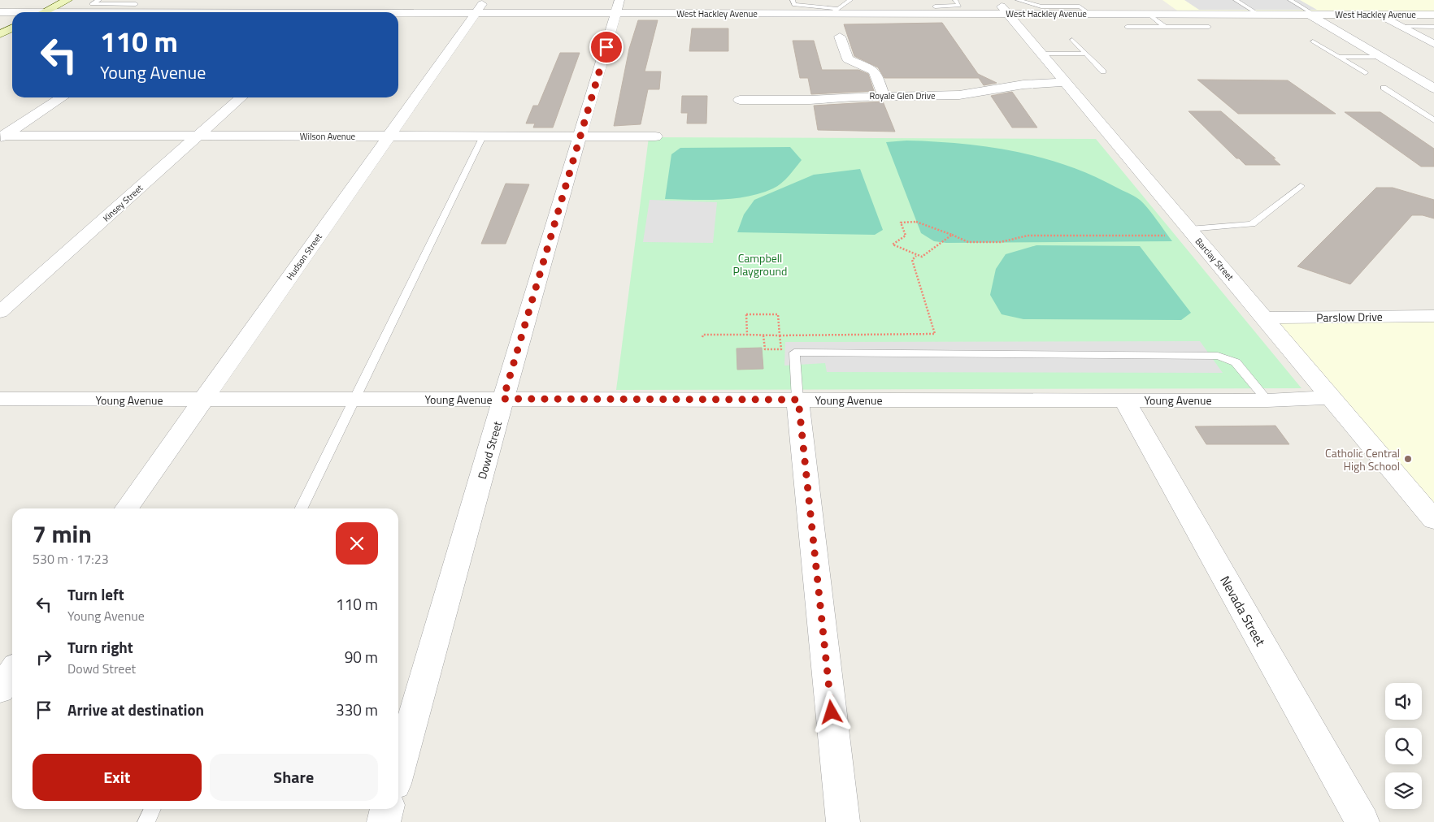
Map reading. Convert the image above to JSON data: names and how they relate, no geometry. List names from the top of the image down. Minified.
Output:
{"streets":{"street":["West Hackley Avenue","Royale Glen Drive","Wilson Avenue","Kinsey Street","Hudson Street","Barclay Street","Parslow Drive","Young Avenue","Dowd Street","Nevada Street"]},"crossings":[["West Hackley Avenue","Hudson Street"],["West Hackley Avenue","Barclay Street"],["West Hackley Avenue","Dowd Street"],["Royale Glen Drive","Barclay Street"],["Wilson Avenue","Kinsey Street"],["Wilson Avenue","Hudson Street"],["Wilson Avenue","Dowd Street"],["Hudson Street","Young Avenue"],["Barclay Street","Parslow Drive"],["Barclay Street","Young Avenue"],["Young Avenue","Dowd Street"],["Young Avenue","Nevada Street"]],"parks":["Campbell Playground"],"places":["Catholic Central High School"],"page":{"turn":["110 m","Young Avenue"],"heading":["7 min","530 m · 17:23"],"list":[{"name":"Turn left","note":"Young Avenue","value":"110 m"},{"name":"Turn right","note":"Dowd Street","value":"90 m"},{"name":"Arrive at destination","value":"330 m"}],"buttons":["Exit","Share"]}}
